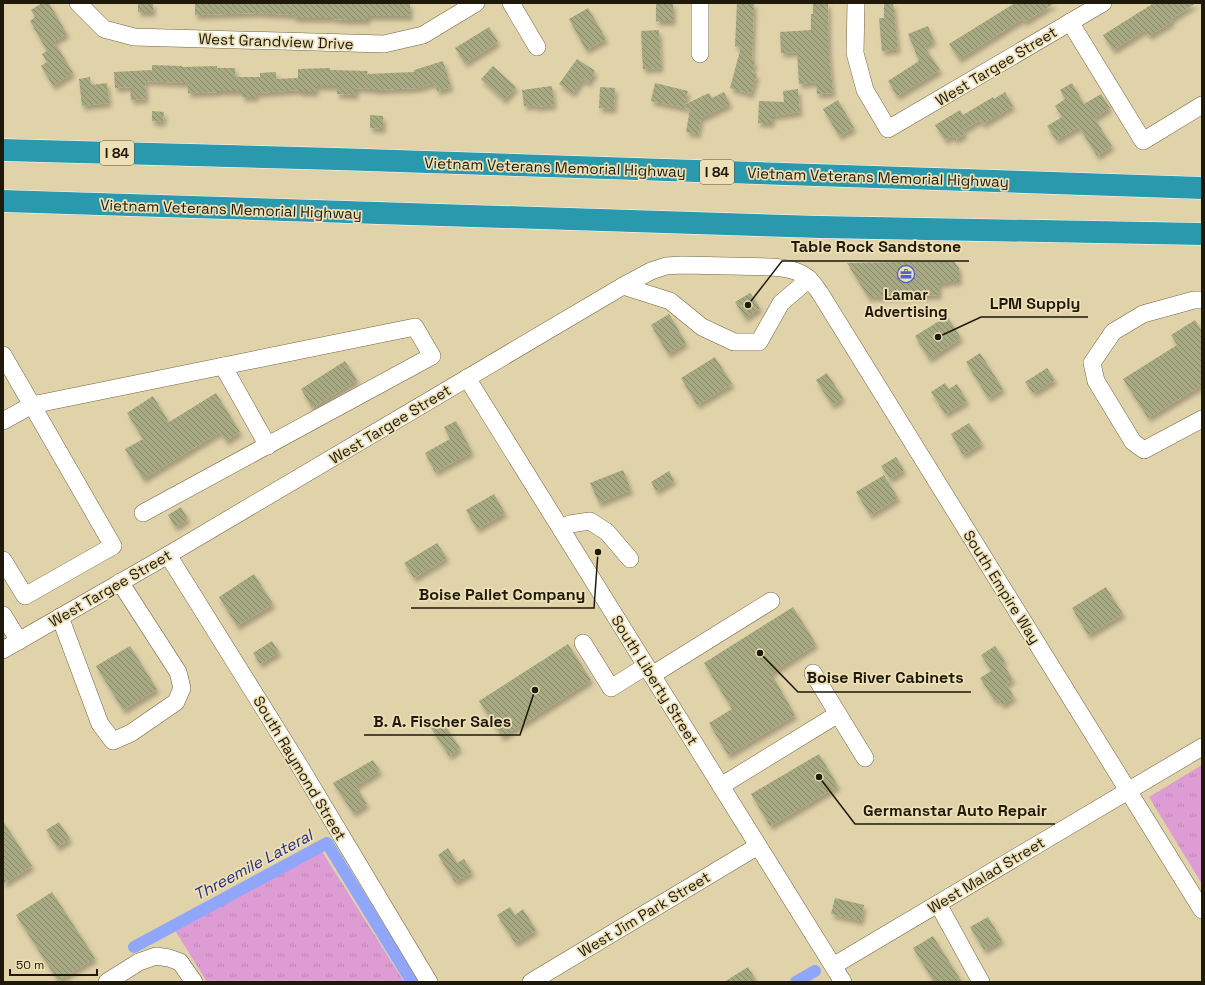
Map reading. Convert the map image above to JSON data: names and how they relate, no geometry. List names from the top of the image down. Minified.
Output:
{"streets":{"highway":["I 84","Vietnam Veterans Memorial Highway"],"street":["West Grandview Drive","West Targee Street","South Empire Way","South Liberty Street","South Raymond Street","West Malad Street","West Jim Park Street"]},"crossings":[["West Targee Street","South Empire Way"],["West Targee Street","South Liberty Street"],["West Targee Street","South Raymond Street"],["South Empire Way","West Malad Street"],["South Liberty Street","West Malad Street"],["South Liberty Street","West Jim Park Street"]],"water":["Threemile Lateral"],"places":{"office":["Lamar Advertising"],"other":["Table Rock Sandstone","LPM Supply","Boise Pallet Company","Boise River Cabinets","B. A. Fischer Sales","Germanstar Auto Repair"]},"scale_bar":"50 m"}
